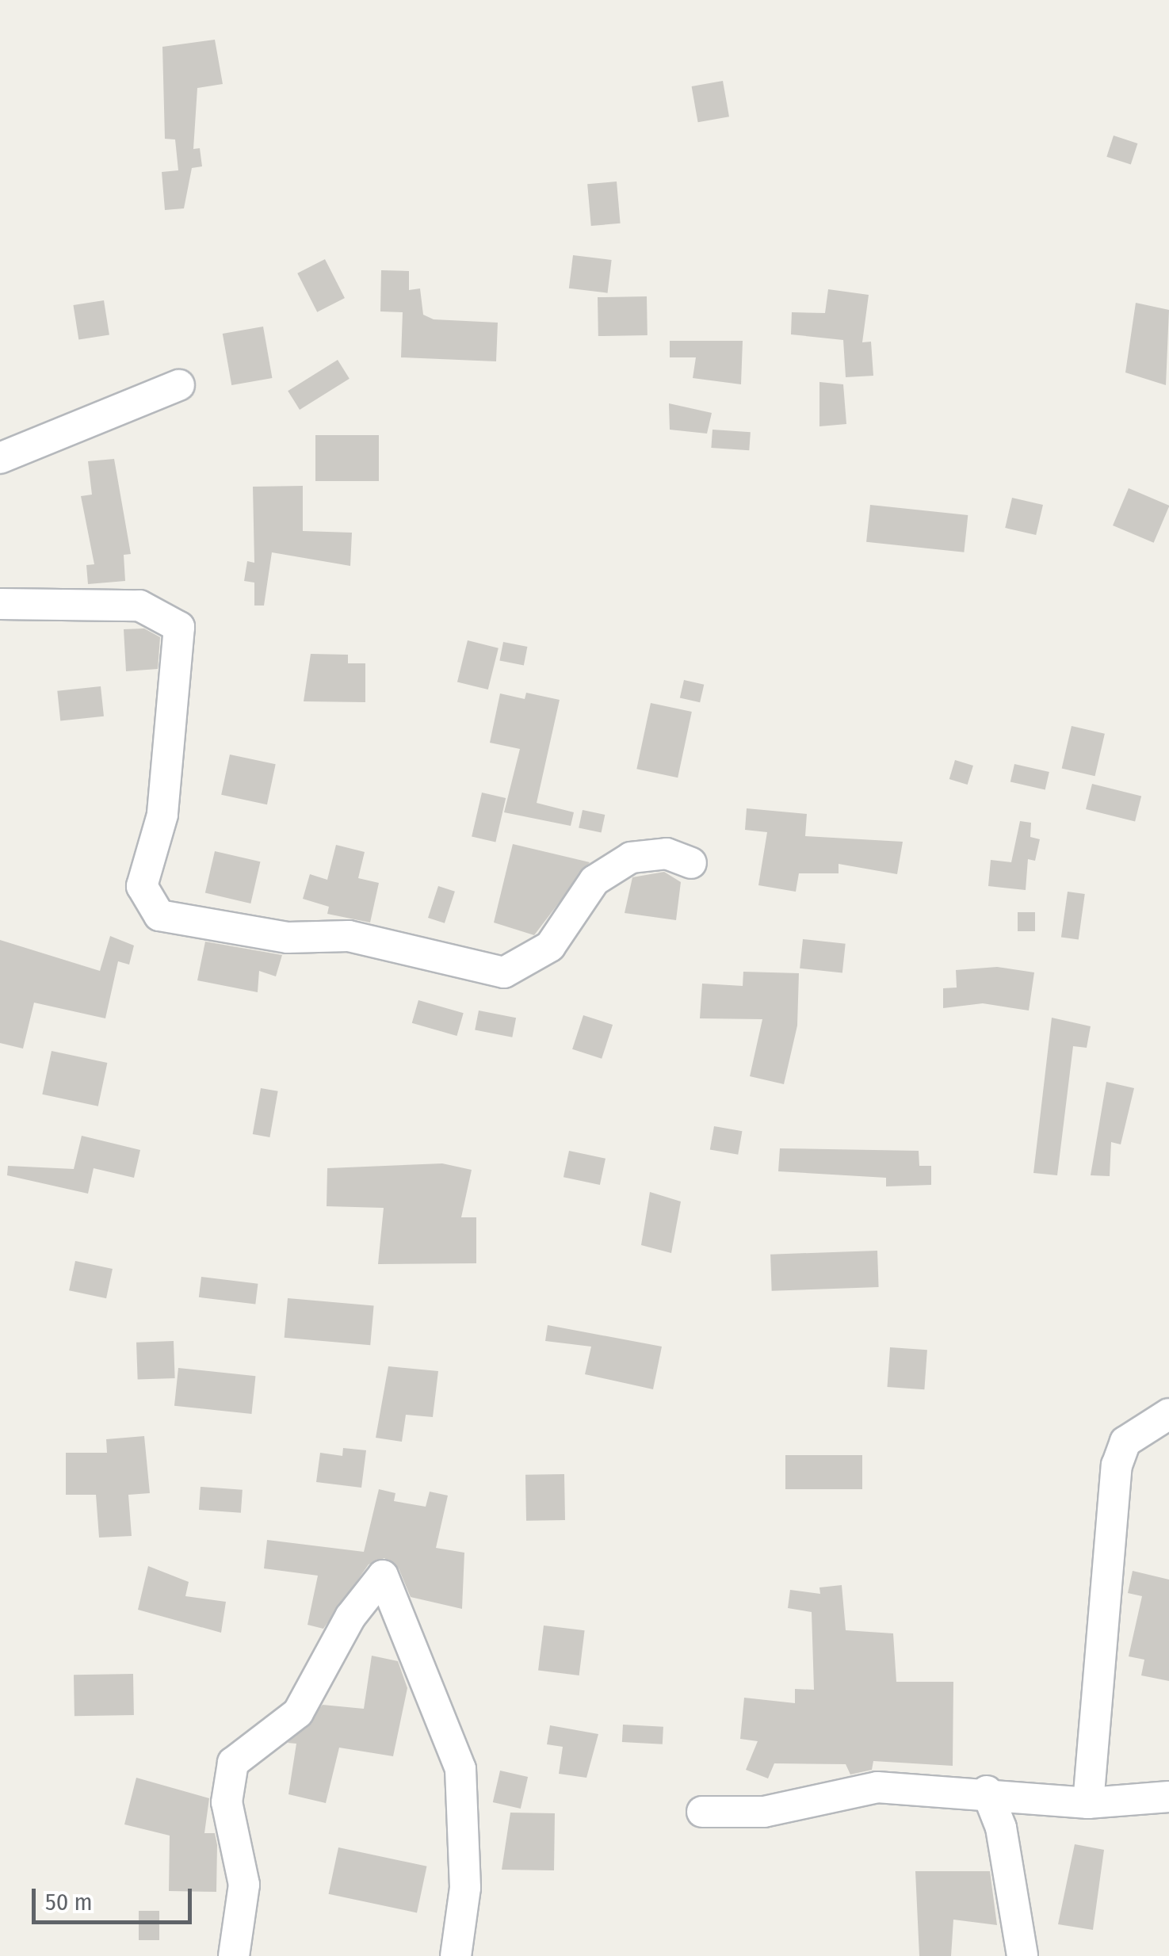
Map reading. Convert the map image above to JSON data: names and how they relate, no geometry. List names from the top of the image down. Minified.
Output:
{"scale_bar":"50 m"}
